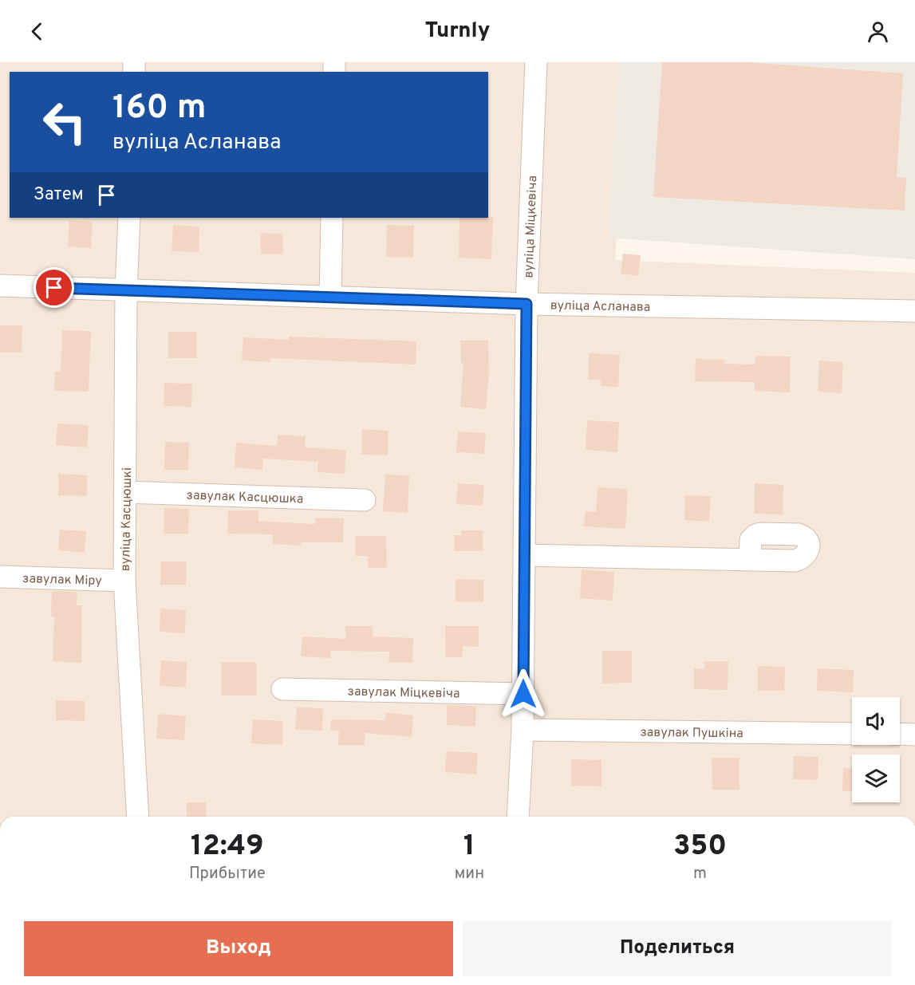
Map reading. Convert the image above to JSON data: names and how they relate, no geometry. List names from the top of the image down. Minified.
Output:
{"streets":{"street":["вуліца Міцкевіча","вуліца Асланава","завулак Касцюшка","вуліца Касцюшкі","завулак Міру","завулак Міцкевіча","завулак Пушкіна"]},"crossings":[["вуліца Міцкевіча","вуліца Асланава"],["вуліца Міцкевіча","завулак Міцкевіча"],["вуліца Міцкевіча","завулак Пушкіна"],["вуліца Асланава","вуліца Касцюшкі"],["завулак Касцюшка","вуліца Касцюшкі"],["вуліца Касцюшкі","завулак Міру"]],"page":{"header":"Turnly","turn":["160 m","вуліца Асланава"],"then":"Затем","eta":["12:49","Прибытие","1","мин","350","m"],"buttons":["Выход","Поделиться"]}}
